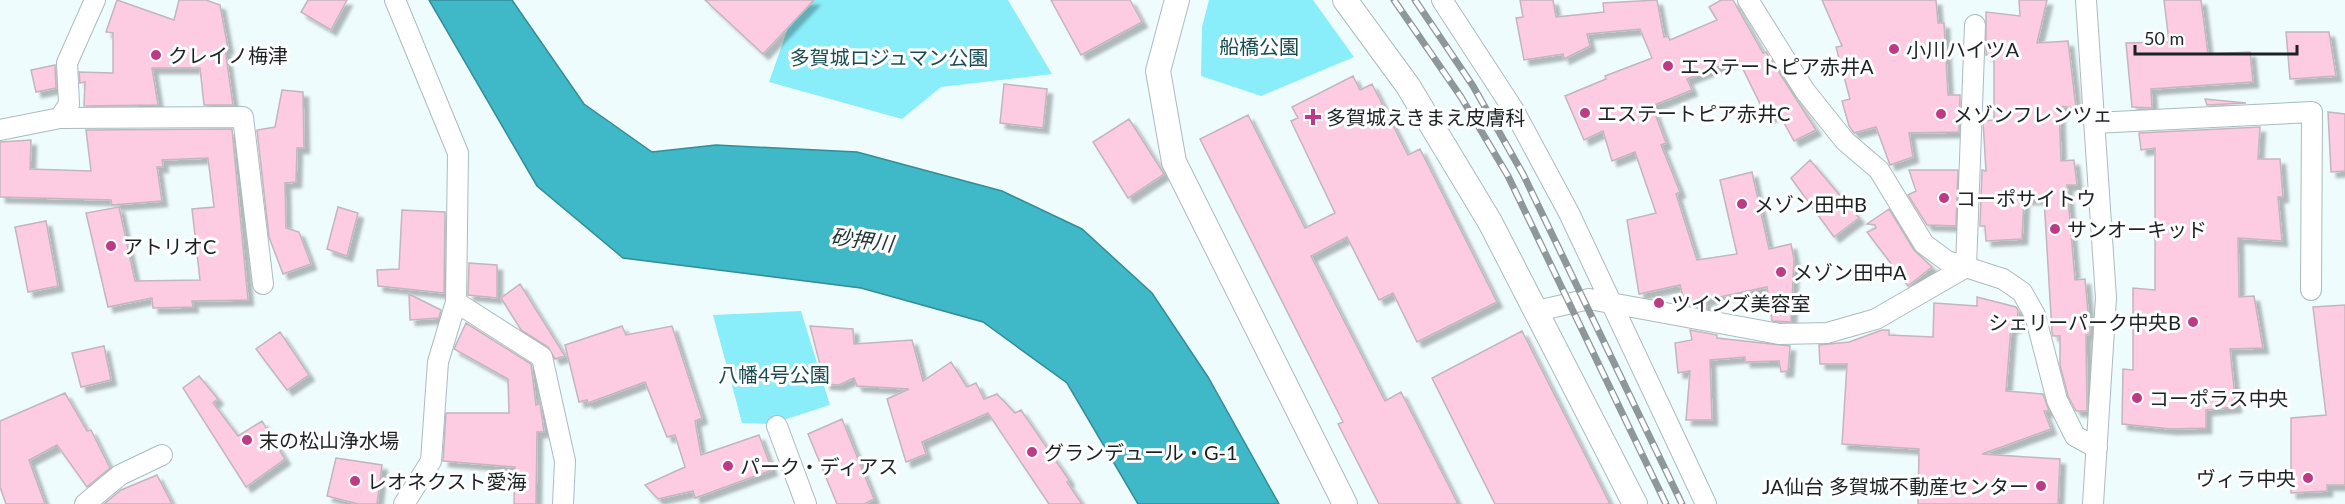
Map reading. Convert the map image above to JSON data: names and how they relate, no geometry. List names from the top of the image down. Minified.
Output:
{"water":["砂押川"],"parks":["船橋公園","多賀城ロジュマン公園","八幡4号公園"],"places":{"other":["小川ハイツA","クレイノ梅津","エステートピア赤井A","エステートピア赤井C","メゾンフレンツェ","コーポサイトウ","メゾン田中B","サンオーキッド","アトリオC","メゾン田中A","ツインズ美容室","シェリーパーク中央B","コーポラス中央","末の松山浄水場","グランデュール・G-1","パーク・ディアス","ヴィラ中央","レオネクスト愛海","JA仙台 多賀城不動産センター"],"health":["多賀城えきまえ皮膚科"]},"scale_bar":"50 m"}
